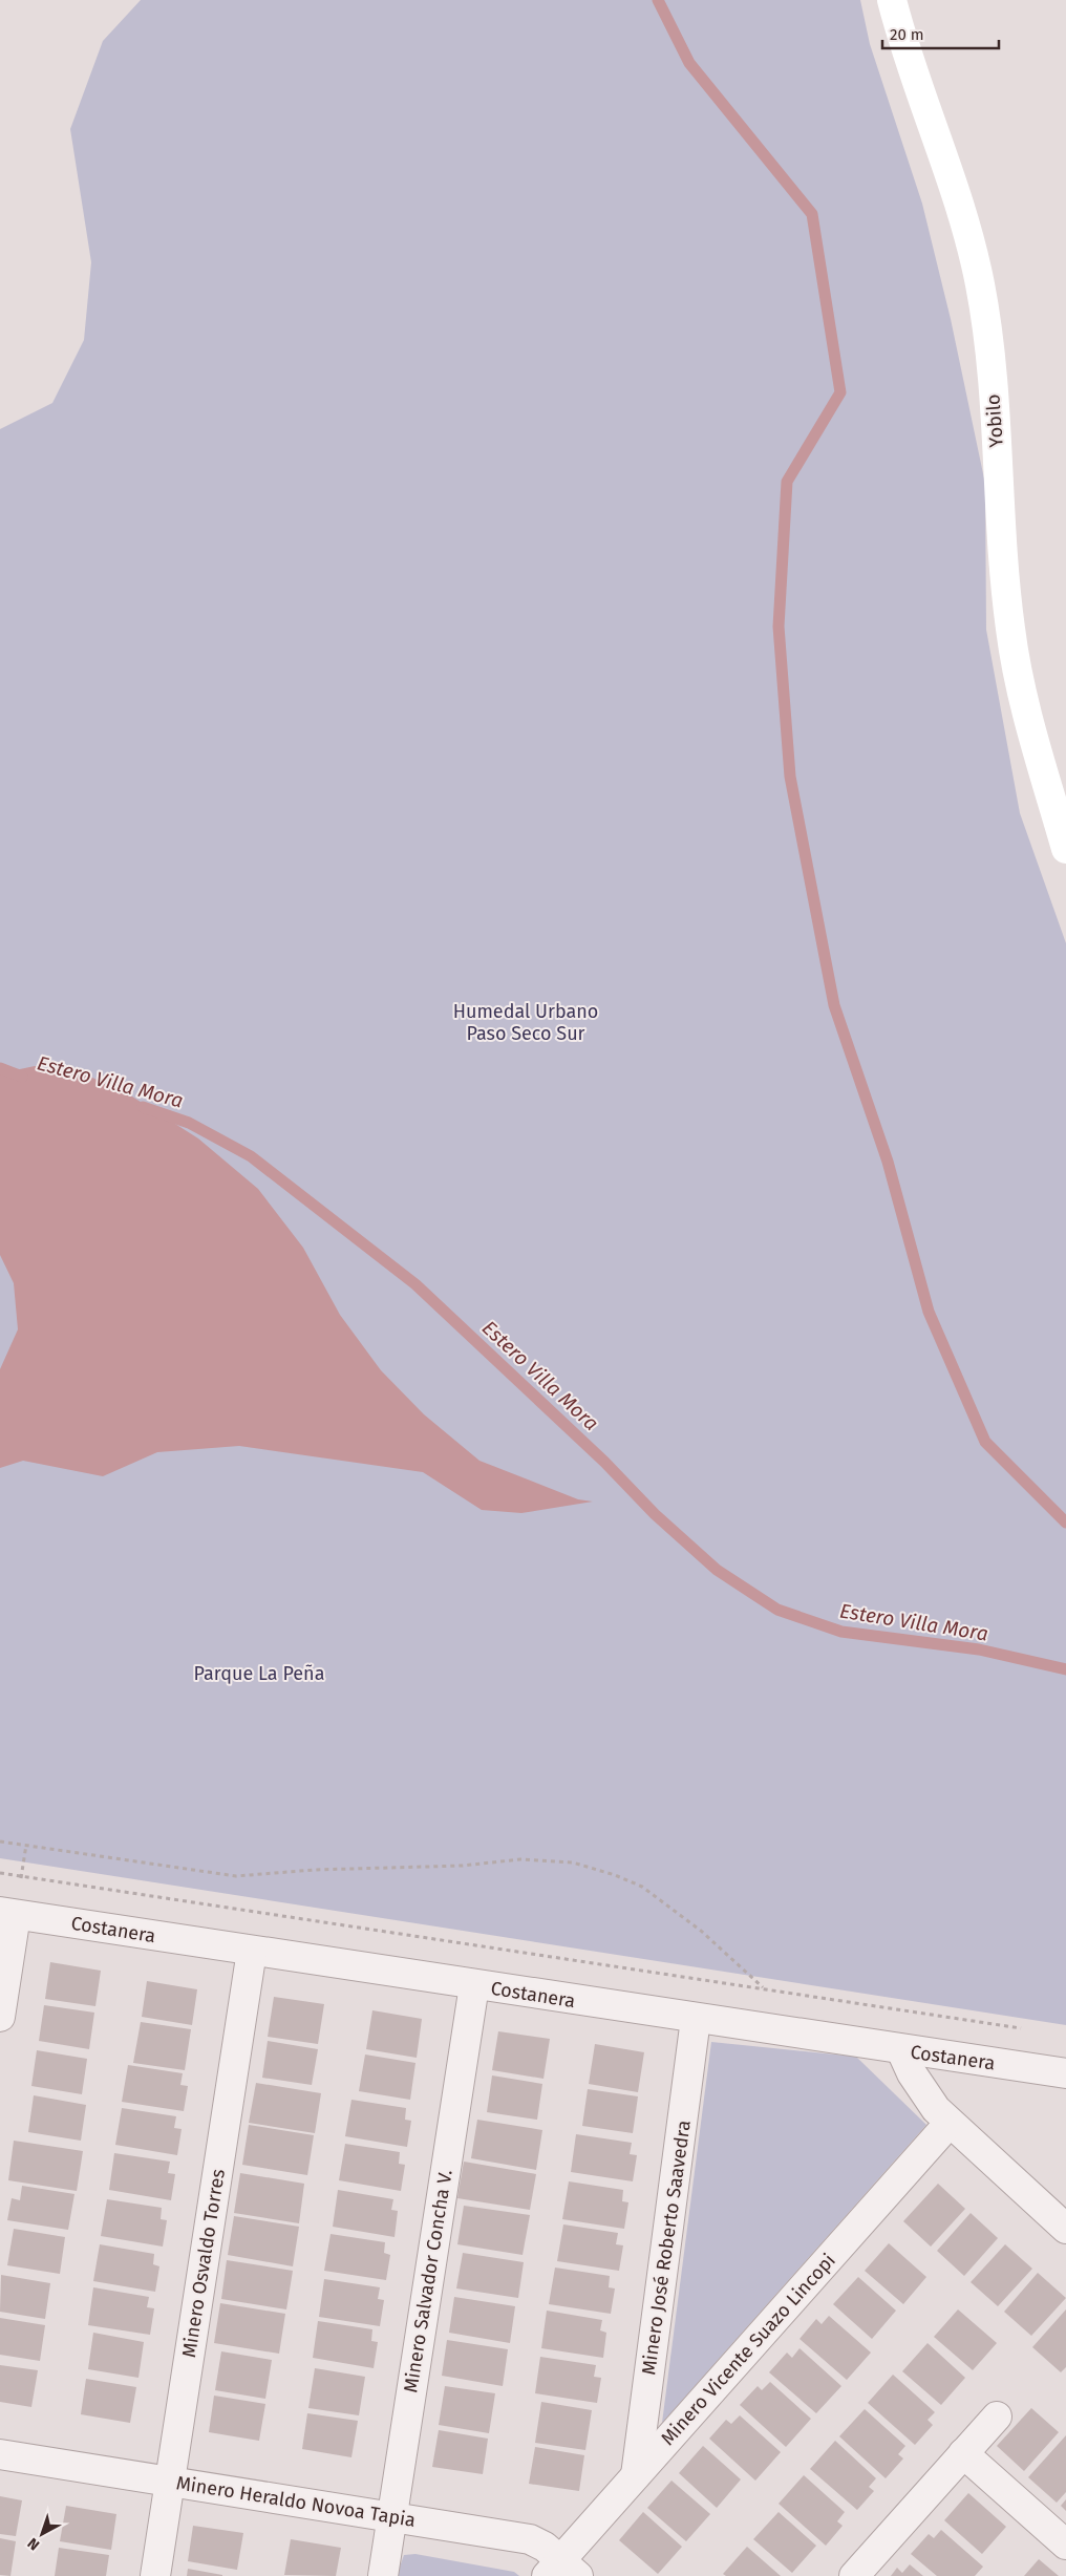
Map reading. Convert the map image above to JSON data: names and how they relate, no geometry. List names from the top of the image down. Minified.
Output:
{"streets":{"main road":["Yobilo"],"street":["Costanera","Minero José Roberto Saavedra","Minero Osvaldo Torres","Minero Salvador Concha V.","Minero Vicente Suazo Lincopi","Minero Heraldo Novoa Tapia"]},"crossings":[["Costanera","Minero José Roberto Saavedra"],["Costanera","Minero Osvaldo Torres"],["Costanera","Minero Salvador Concha V."],["Minero José Roberto Saavedra","Minero Vicente Suazo Lincopi"],["Minero Osvaldo Torres","Minero Heraldo Novoa Tapia"],["Minero Salvador Concha V.","Minero Heraldo Novoa Tapia"],["Minero Vicente Suazo Lincopi","Minero Heraldo Novoa Tapia"]],"water":["Estero Villa Mora"],"parks":["Humedal Urbano Paso Seco Sur","Parque La Peña"],"scale_bar":"20 m","north":"bottom left"}
